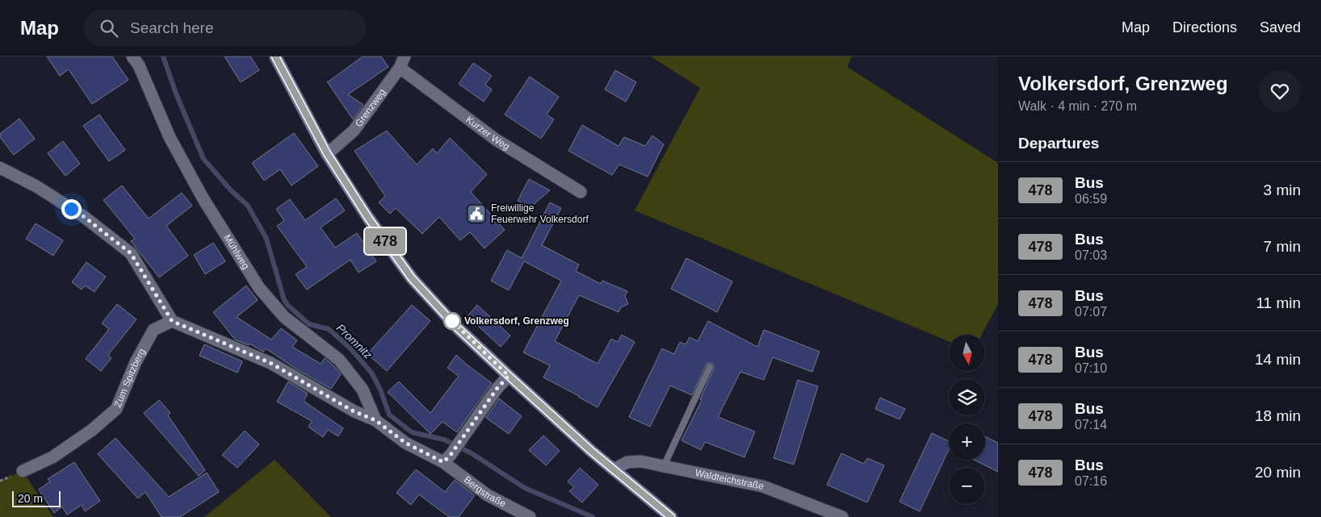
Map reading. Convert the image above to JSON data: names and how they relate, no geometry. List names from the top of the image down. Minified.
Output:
{"streets":{"street":["Grenzweg","Kurzer Weg","Mühlweg","Zum Spitzberg","Waldteichstraße","Bergstraße"]},"crossings":[["Grenzweg","Kurzer Weg"],["Mühlweg","Bergstraße"],["Zum Spitzberg","Bergstraße"]],"water":["Promnitz"],"places":{"public building":["Freiwillige Feuerwehr Volkersdorf"],"other":["Volkersdorf, Grenzweg"]},"lines":["bus line 478"],"scale_bar":"20 m","north":"bottom","page":{"header":"Map","search":"Search here","nav":["Map","Directions","Saved"],"on_map":"478","heading":[["Volkersdorf, Grenzweg","Walk · 4 min · 270 m"],"Departures"],"list":[{"mark":"478","name":"Bus","note":"06:59","value":"3 min"},{"mark":"478","name":"Bus","note":"07:03","value":"7 min"},{"mark":"478","name":"Bus","note":"07:07","value":"11 min"},{"mark":"478","name":"Bus","note":"07:10","value":"14 min"},{"mark":"478","name":"Bus","note":"07:14","value":"18 min"},{"mark":"478","name":"Bus","note":"07:16","value":"20 min"}],"map_buttons":["+","−"],"scale":"20 m"}}
